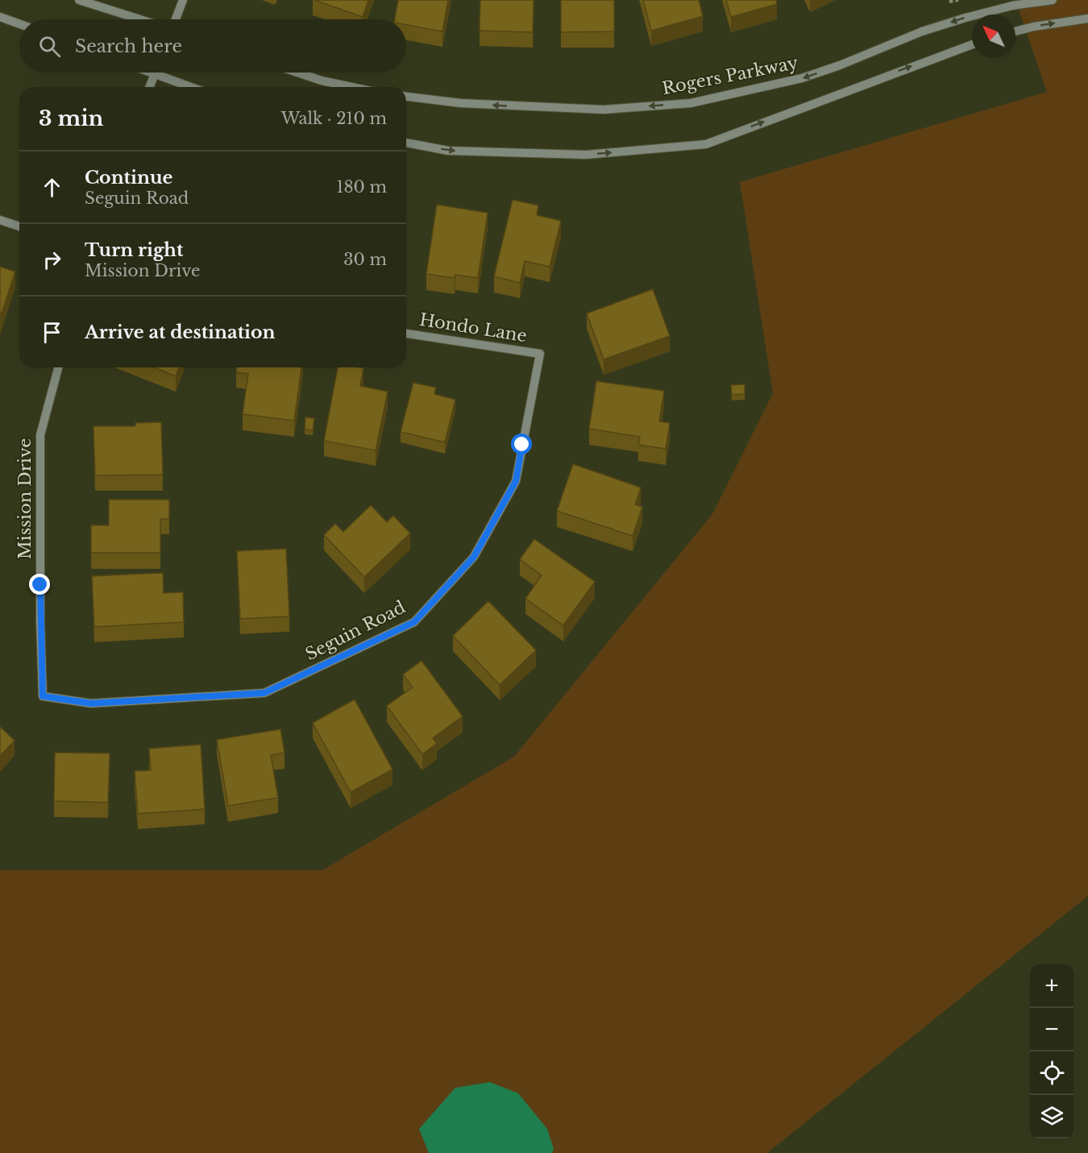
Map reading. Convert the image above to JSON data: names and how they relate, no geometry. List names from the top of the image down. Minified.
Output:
{"streets":{"street":["Rogers Parkway","Hondo Lane","Mission Drive","Seguin Road"]},"crossings":[["Hondo Lane","Seguin Road"],["Mission Drive","Seguin Road"]],"north":"top left","page":{"search":"Search here","heading":["3 min","Walk · 210 m"],"list":[["Continue","Seguin Road","180 m"],["Turn right","Mission Drive","30 m"],"Arrive at destination"],"map_buttons":["+","−"]}}
